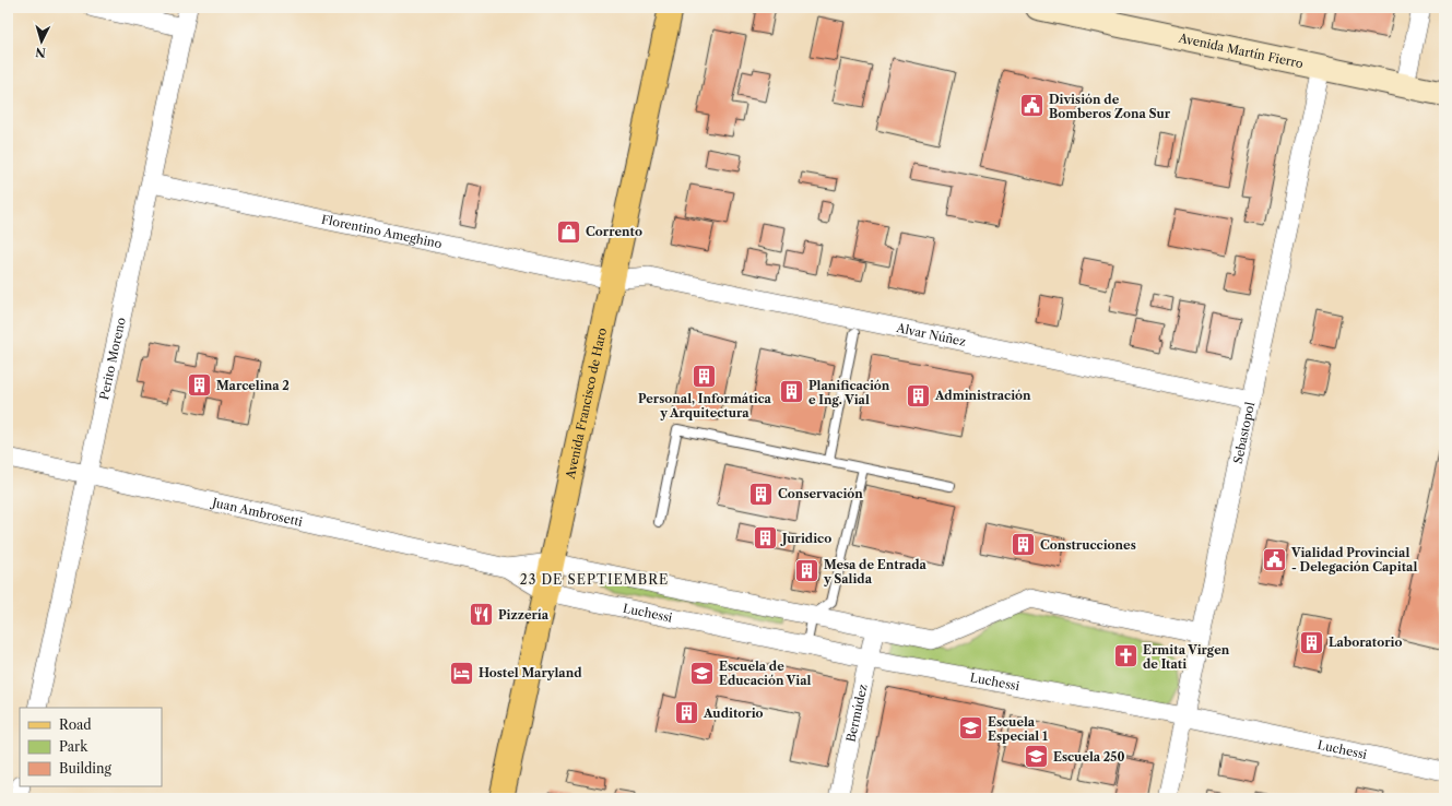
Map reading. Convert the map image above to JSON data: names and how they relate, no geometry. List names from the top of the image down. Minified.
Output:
{"streets":{"main road":["Avenida Martín Fierro","Avenida Francisco de Haro"],"street":["Florentino Ameghino","Alvar Núñez","Perito Moreno","Sebastopol","Juan Ambrosetti","Luchessi","Bermúdez"]},"crossings":[["Avenida Martín Fierro","Sebastopol"],["Florentino Ameghino","Alvar Núñez"],["Florentino Ameghino","Perito Moreno"],["Florentino Ameghino","Avenida Francisco de Haro"],["Alvar Núñez","Avenida Francisco de Haro"],["Alvar Núñez","Sebastopol"],["Perito Moreno","Juan Ambrosetti"],["Avenida Francisco de Haro","Juan Ambrosetti"],["Avenida Francisco de Haro","Luchessi"],["Sebastopol","Luchessi"],["Juan Ambrosetti","Luchessi"],["Luchessi","Bermúdez"]],"districts":["23 DE SEPTIEMBRE"],"places":{"public building":["División de Bomberos Zona Sur","Vialidad Provincial - Delegación Capital"],"shop":["Corrento"],"building":["Personal, Informática y Arquitectura","Marcelina 2","Planificación e Ing. Vial","Administración","Conservación","Juridico","Construcciones","Mesa de Entrada y Salida","Laboratorio","Auditorio"],"restaurant":["Pizzería"],"church":["Ermita Virgen de Itati"],"hotel":["Hostel Maryland"],"school or university":["Escuela de Educación Vial","Escuela Especial 1","Escuela 250"]},"legend":["Road","Park","Building"],"north":"bottom"}
